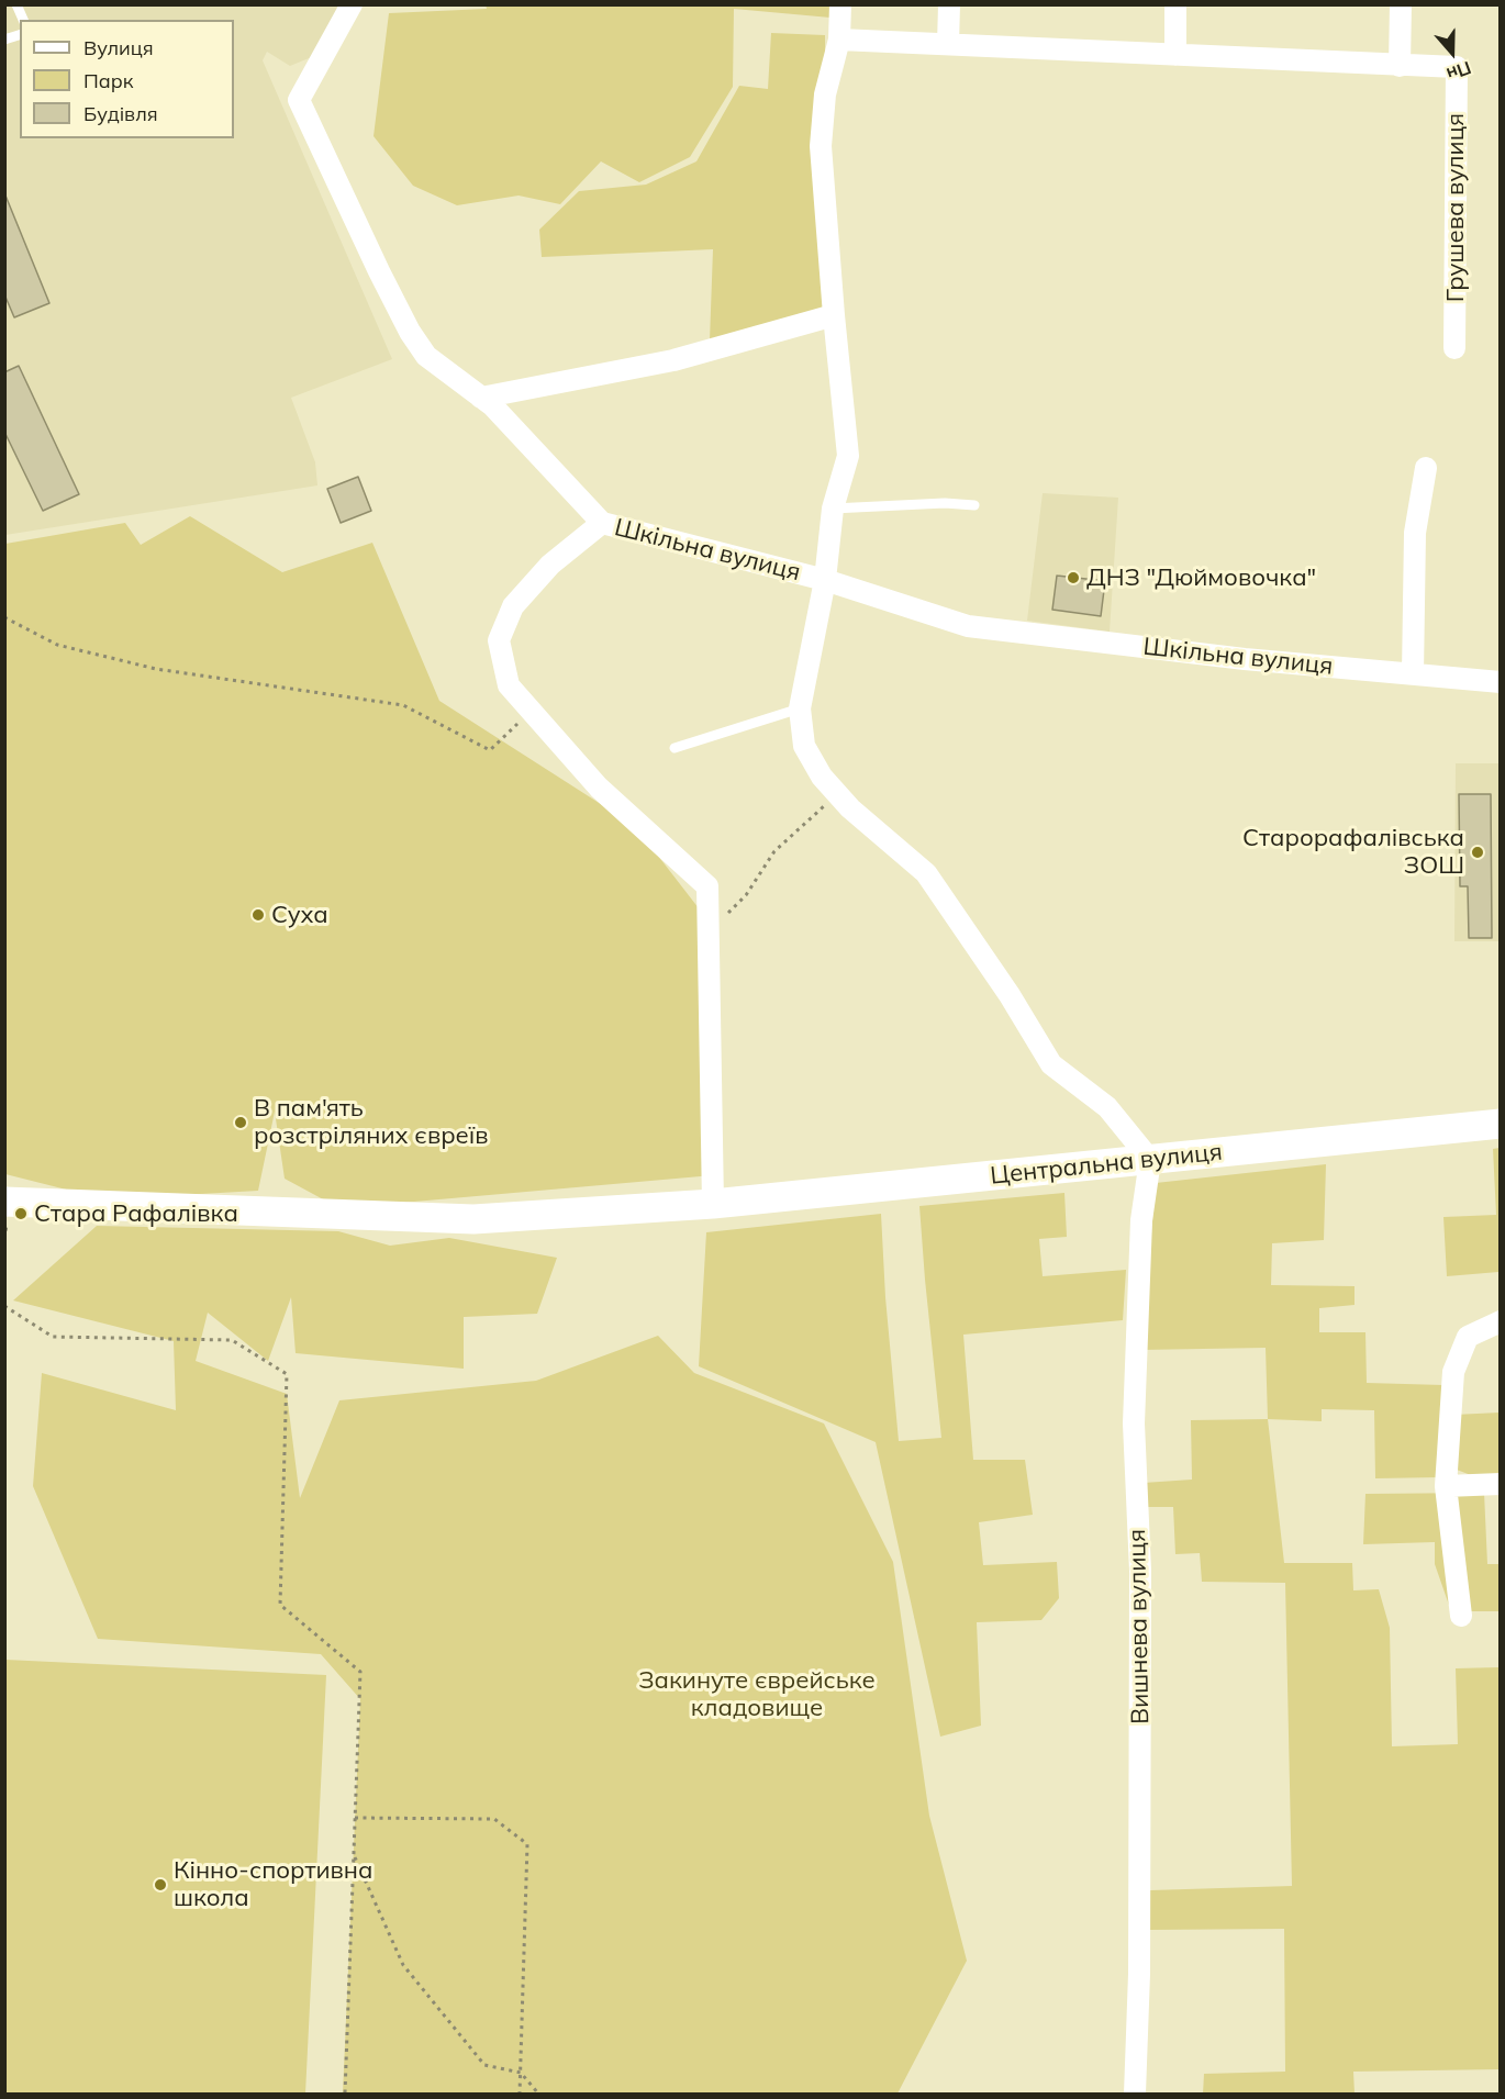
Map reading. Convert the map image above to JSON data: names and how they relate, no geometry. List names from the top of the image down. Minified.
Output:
{"streets":{"main road":["Центральна вулиця"],"street":["Грушева вулиця","Шкільна вулиця","Вишнева вулиця"]},"crossings":[["Шкільна вулиця","Центральна вулиця"],["Шкільна вулиця","Вишнева вулиця"],["Центральна вулиця","Вишнева вулиця"]],"parks":["Закинуте єврейське кладовище"],"places":["ДНЗ \"Дюймовочка\"","Старорафалівська ЗОШ","Суха","В пам'ять розстріляних євреїв","Стара Рафалівка","Кінно-спортивна школа"],"legend":["Вулиця","Парк","Будівля"],"north":"bottom"}
